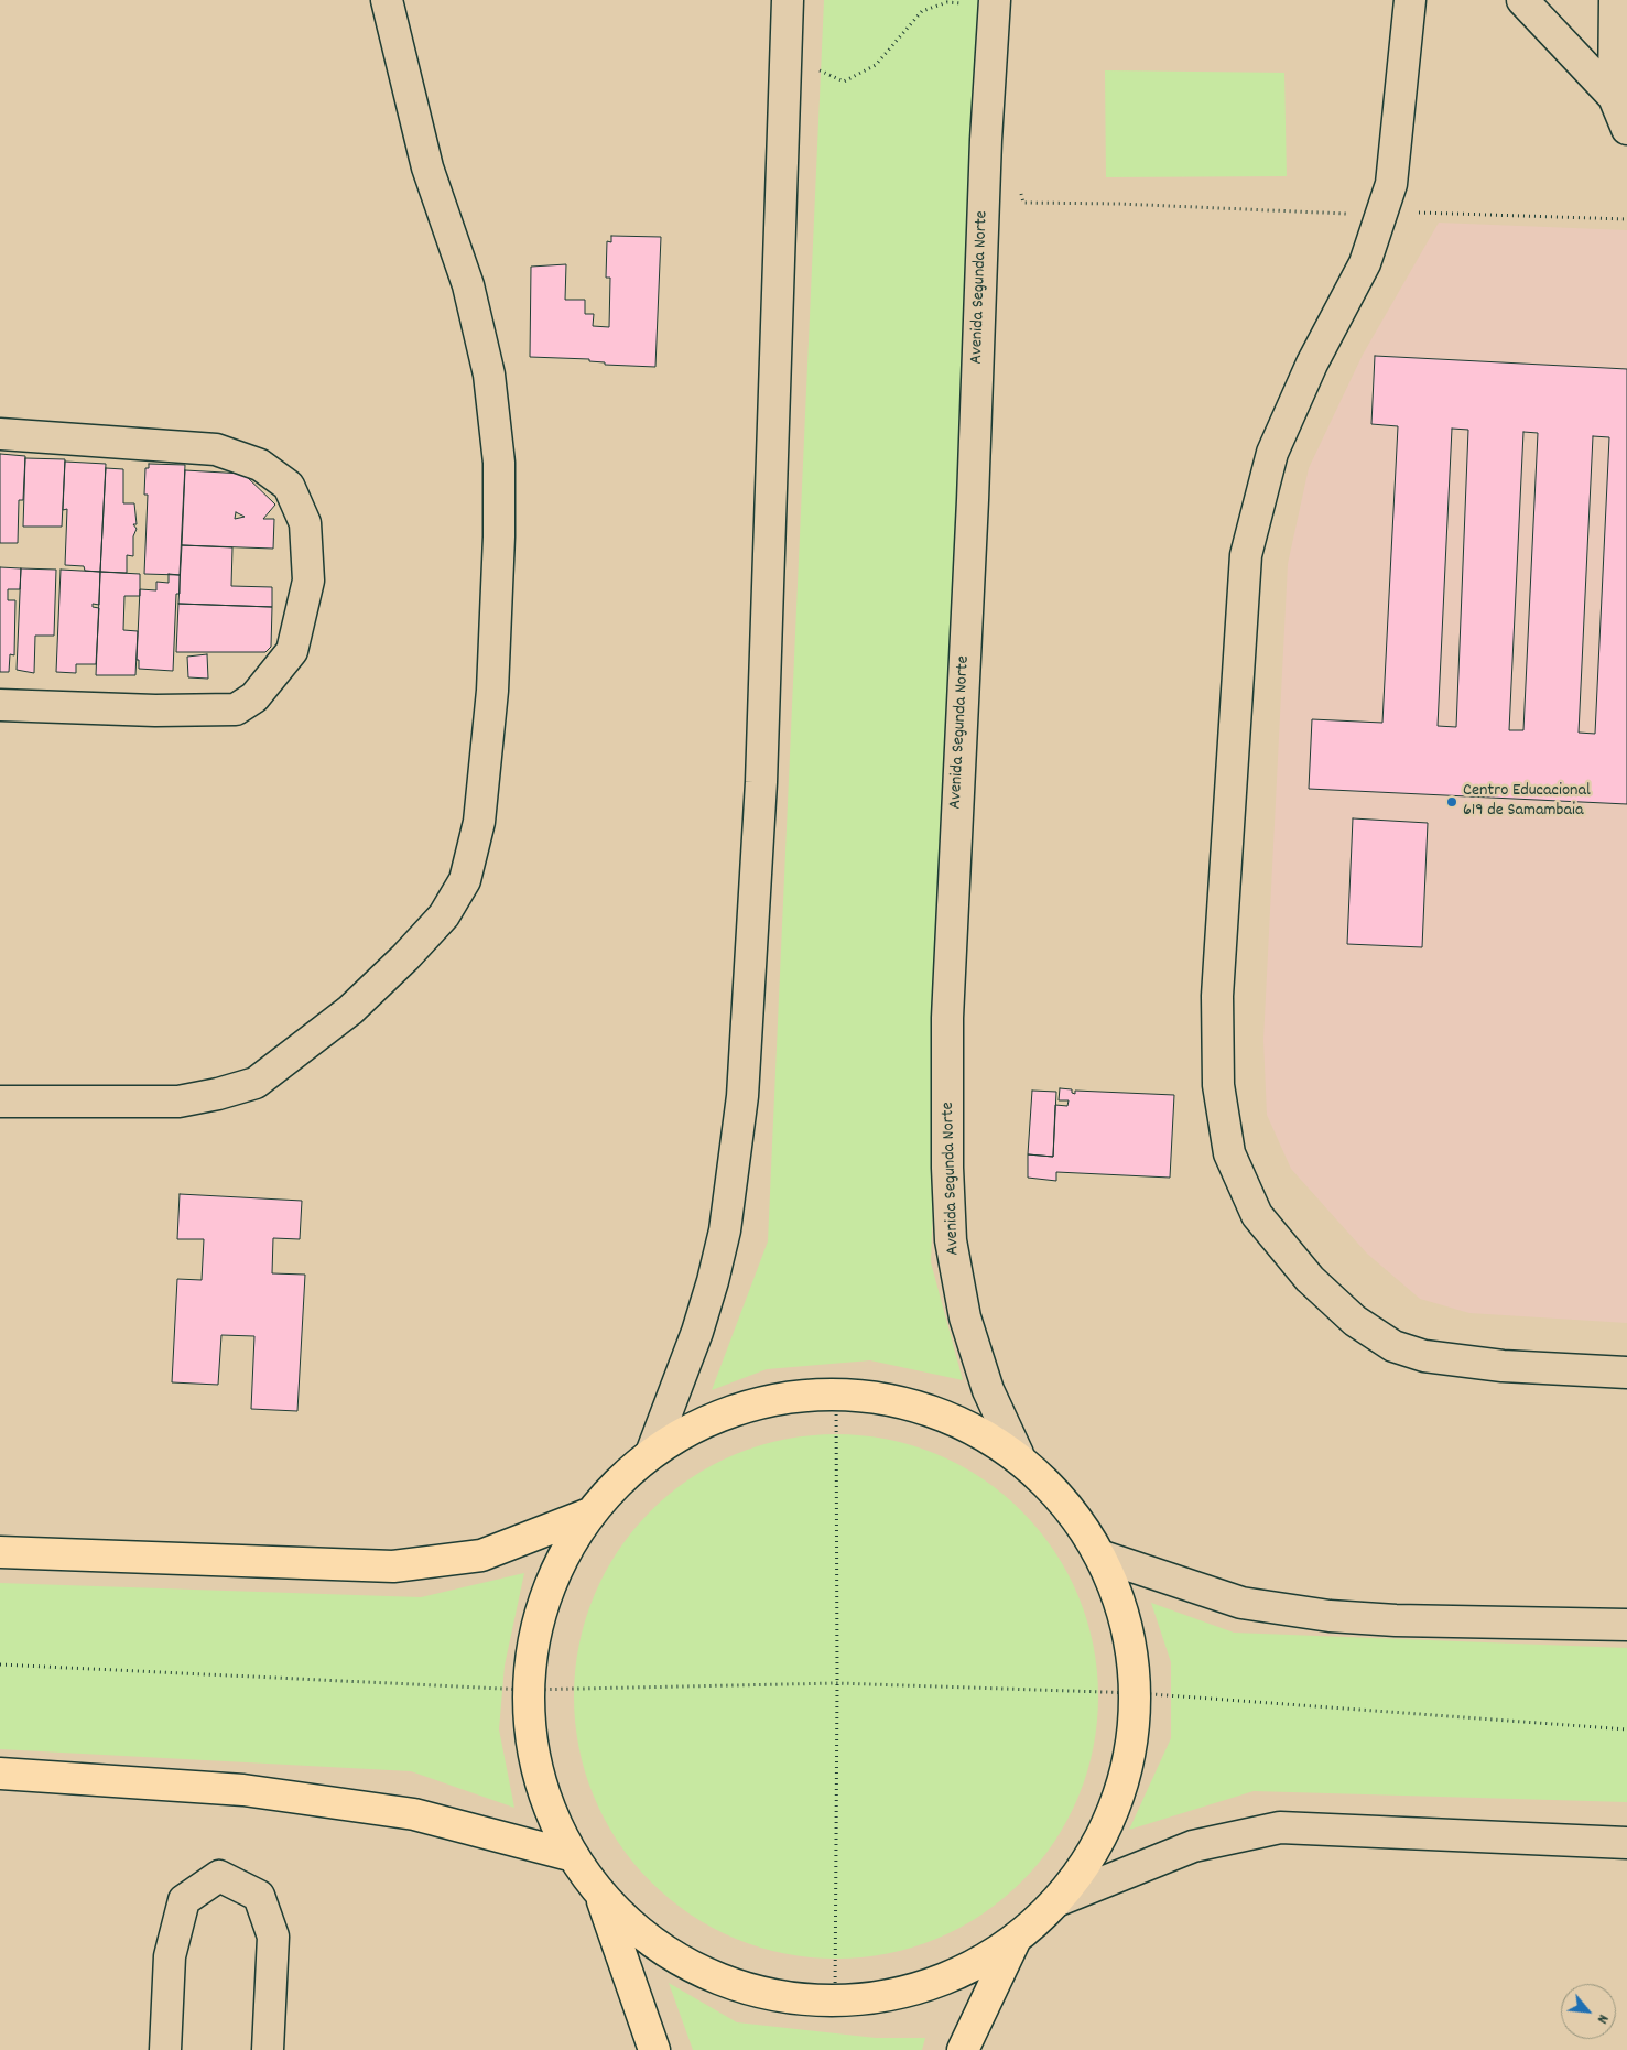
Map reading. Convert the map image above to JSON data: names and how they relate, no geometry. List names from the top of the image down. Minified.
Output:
{"streets":{"street":["Avenida Segunda Norte"]},"places":["Centro Educacional 619 de Samambaia"],"north":"bottom right"}
